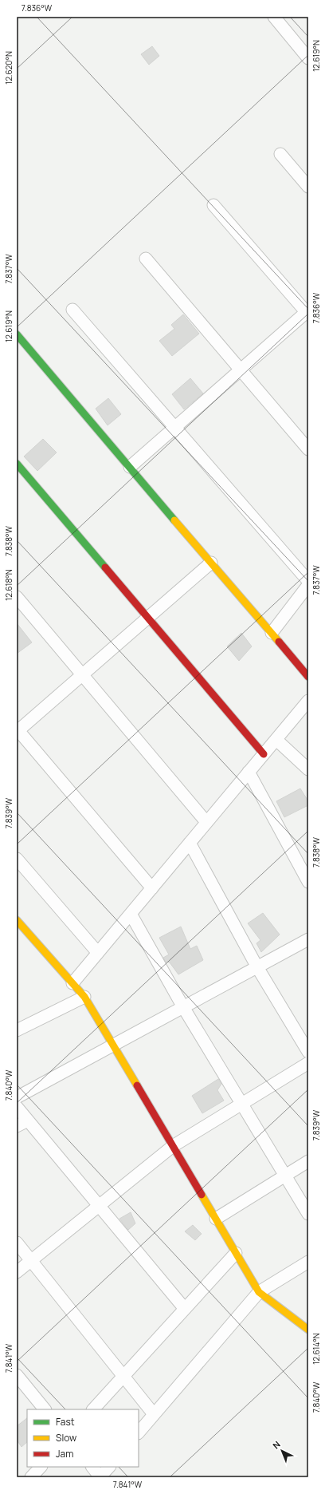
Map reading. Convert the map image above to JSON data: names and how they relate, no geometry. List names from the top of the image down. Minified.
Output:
{"legend":["Fast","Slow","Jam"],"north":"top left","coordinates":["7.836°W","12.619°N","12.620°N","7.837°W","7.838°W","12.618°N","7.839°W","7.840°W","12.614°N","7.841°W"]}
